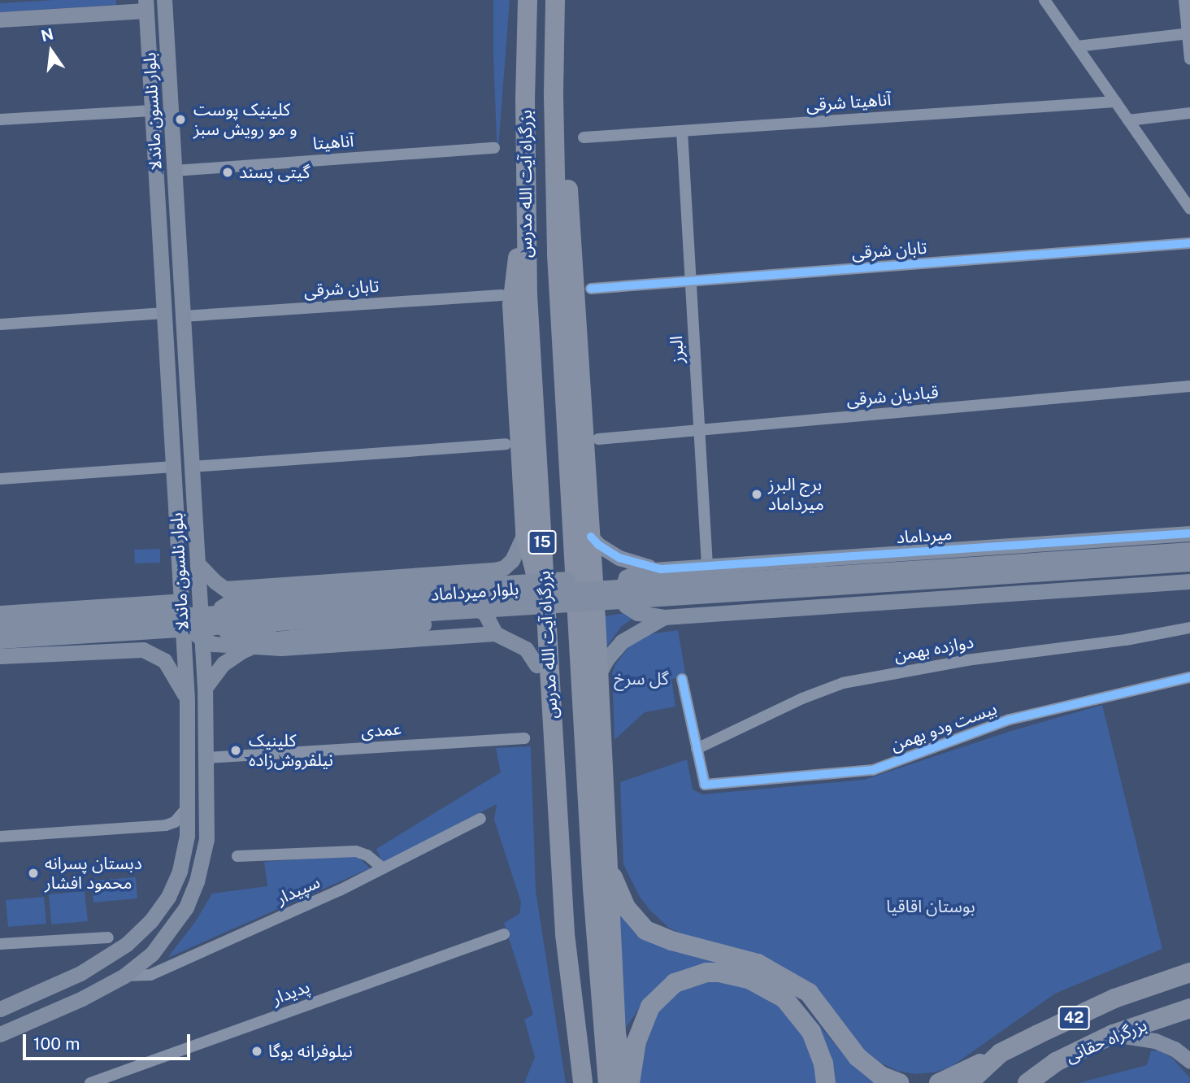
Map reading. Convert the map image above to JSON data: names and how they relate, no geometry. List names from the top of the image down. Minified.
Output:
{"streets":{"highway":["بزرگراه آیت الله مدرس","15","42","بزرگراه حقانی"],"main road":["بلوار نلسون ماندلا","میرداماد","بلوار میرداماد"],"street":["آناهیتا شرقی","آناهیتا","تابان شرقی","البرز","قبادیان شرقی","دوازده بهمن","بیست ودو بهمن","عمدی","سپیدار","پدیدار"]},"crossings":[["آناهیتا شرقی","البرز"],["بلوار نلسون ماندلا","آناهیتا"],["بلوار نلسون ماندلا","تابان شرقی"],["بلوار نلسون ماندلا","عمدی"],["بلوار نلسون ماندلا","سپیدار"],["تابان شرقی","البرز"],["البرز","قبادیان شرقی"],["البرز","میرداماد"],["دوازده بهمن","بیست ودو بهمن"]],"parks":["گل سرخ","بوستان اقاقیا"],"places":["کلینیک پوست و مو رویش سبز","گیتی پسند","برج البرز میرداماد","کلینیک نیلفروش‌زاده","دبستان پسرانه محمود افشار","نیلوفرانه یوگا"],"scale_bar":"100 m","north":"top"}
